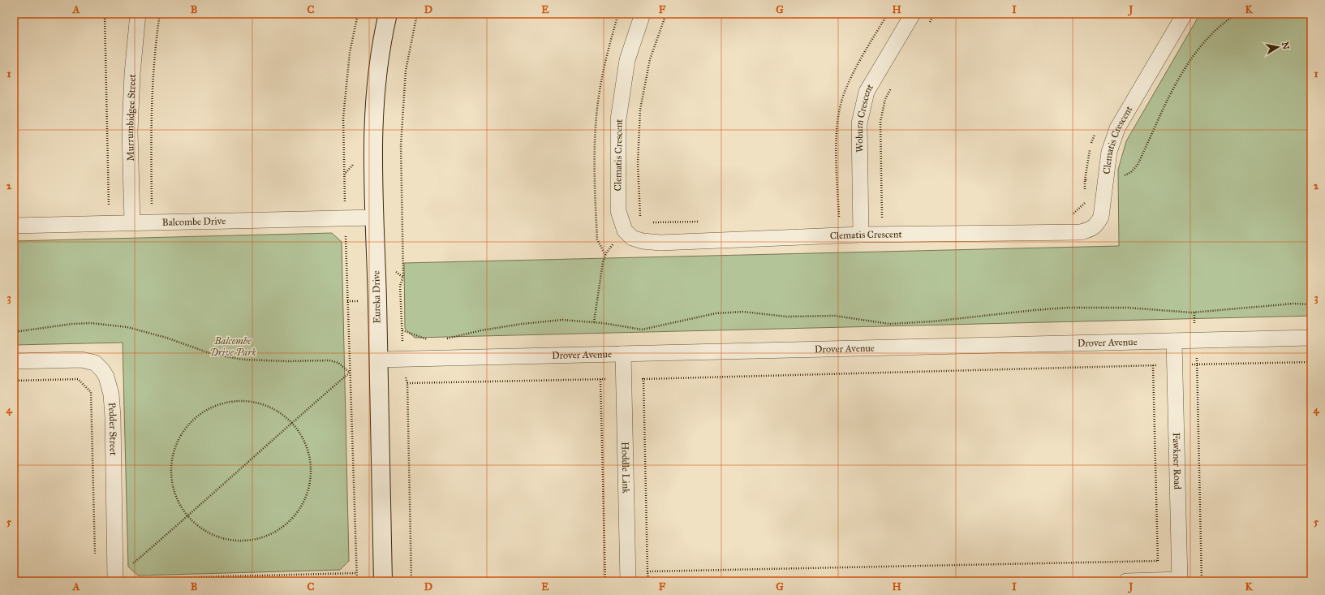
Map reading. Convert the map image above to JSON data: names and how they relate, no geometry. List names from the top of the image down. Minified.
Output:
{"streets":{"street":["Murrumbidgee Street","Woburn Crescent","Clematis Crescent","Balcombe Drive","Eureka Drive","Drover Avenue","Pedder Street","Fawkner Road","Hoddle Link"]},"crossings":[["Murrumbidgee Street","Balcombe Drive"],["Woburn Crescent","Clematis Crescent"],["Balcombe Drive","Eureka Drive"],["Eureka Drive","Drover Avenue"],["Drover Avenue","Fawkner Road"],["Drover Avenue","Hoddle Link"]],"parks":["Balcombe Drive Park"],"north":"right","grid":{"columns":["A","B","C","D","E","F","G","H","I","J","K"],"rows":["1","2","3","4","5"]}}
